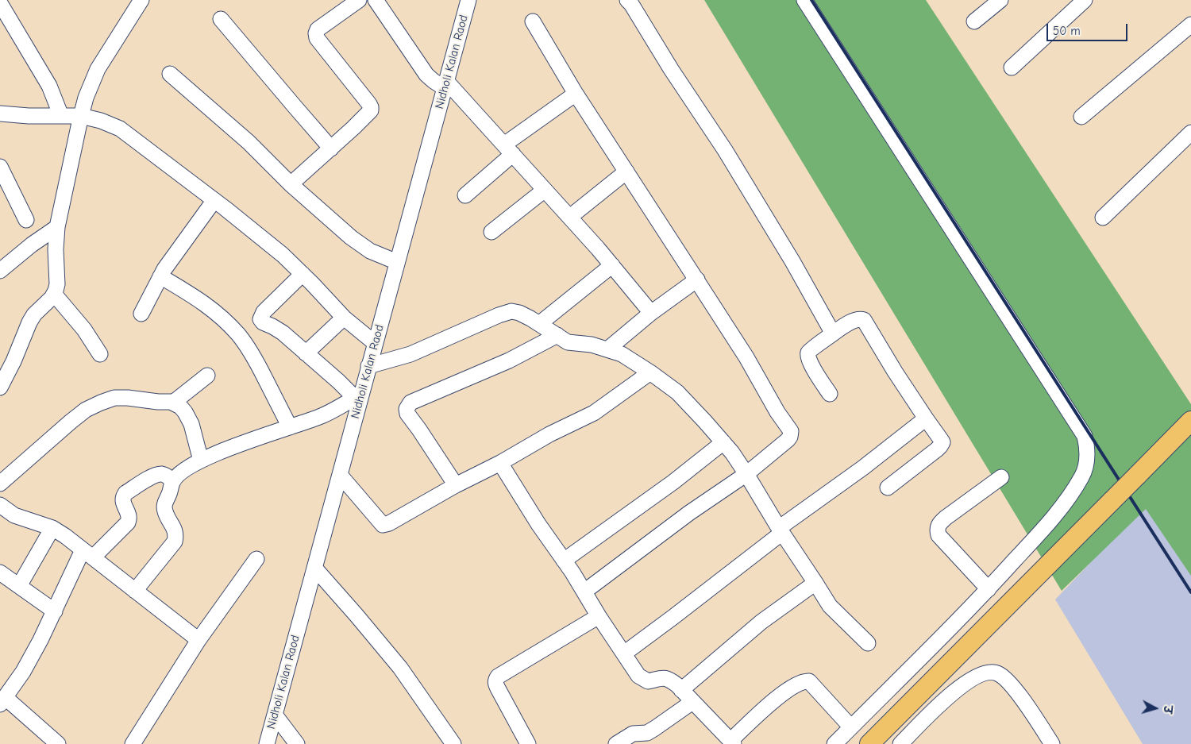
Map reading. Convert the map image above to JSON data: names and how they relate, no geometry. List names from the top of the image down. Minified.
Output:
{"streets":{"street":["Nidholi Kalan Raod"]},"scale_bar":"50 m","north":"right"}
